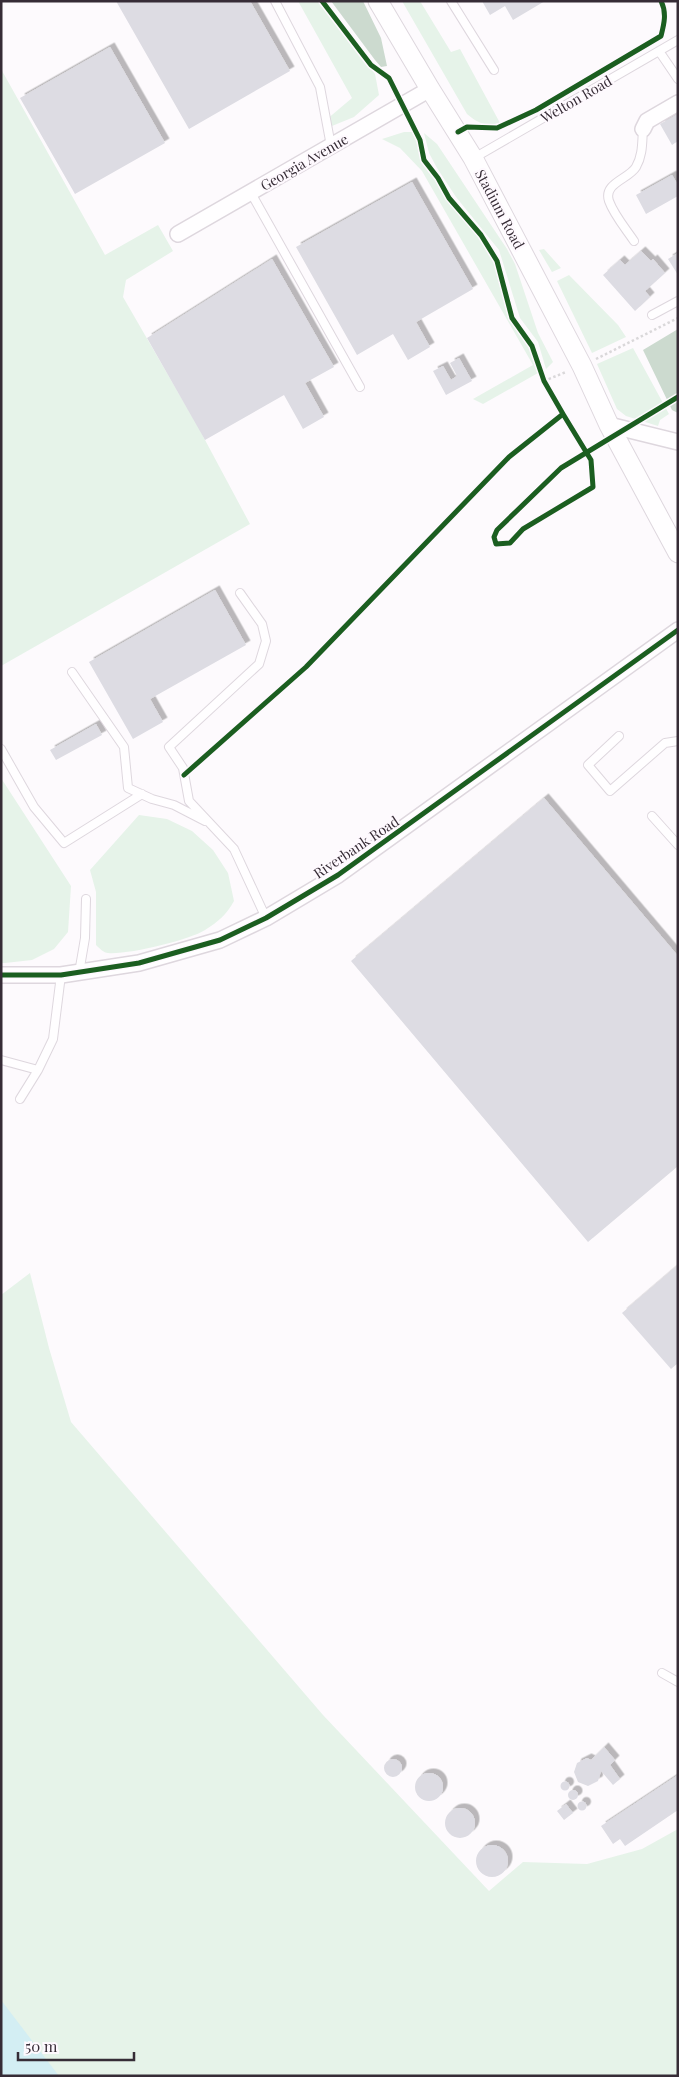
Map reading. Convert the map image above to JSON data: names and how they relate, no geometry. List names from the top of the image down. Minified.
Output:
{"streets":{"street":["Georgia Avenue","Stadium Road","Riverbank Road"],"lane":["Welton Road"]},"crossings":[["Welton Road","Stadium Road"],["Georgia Avenue","Stadium Road"]],"scale_bar":"50 m"}
